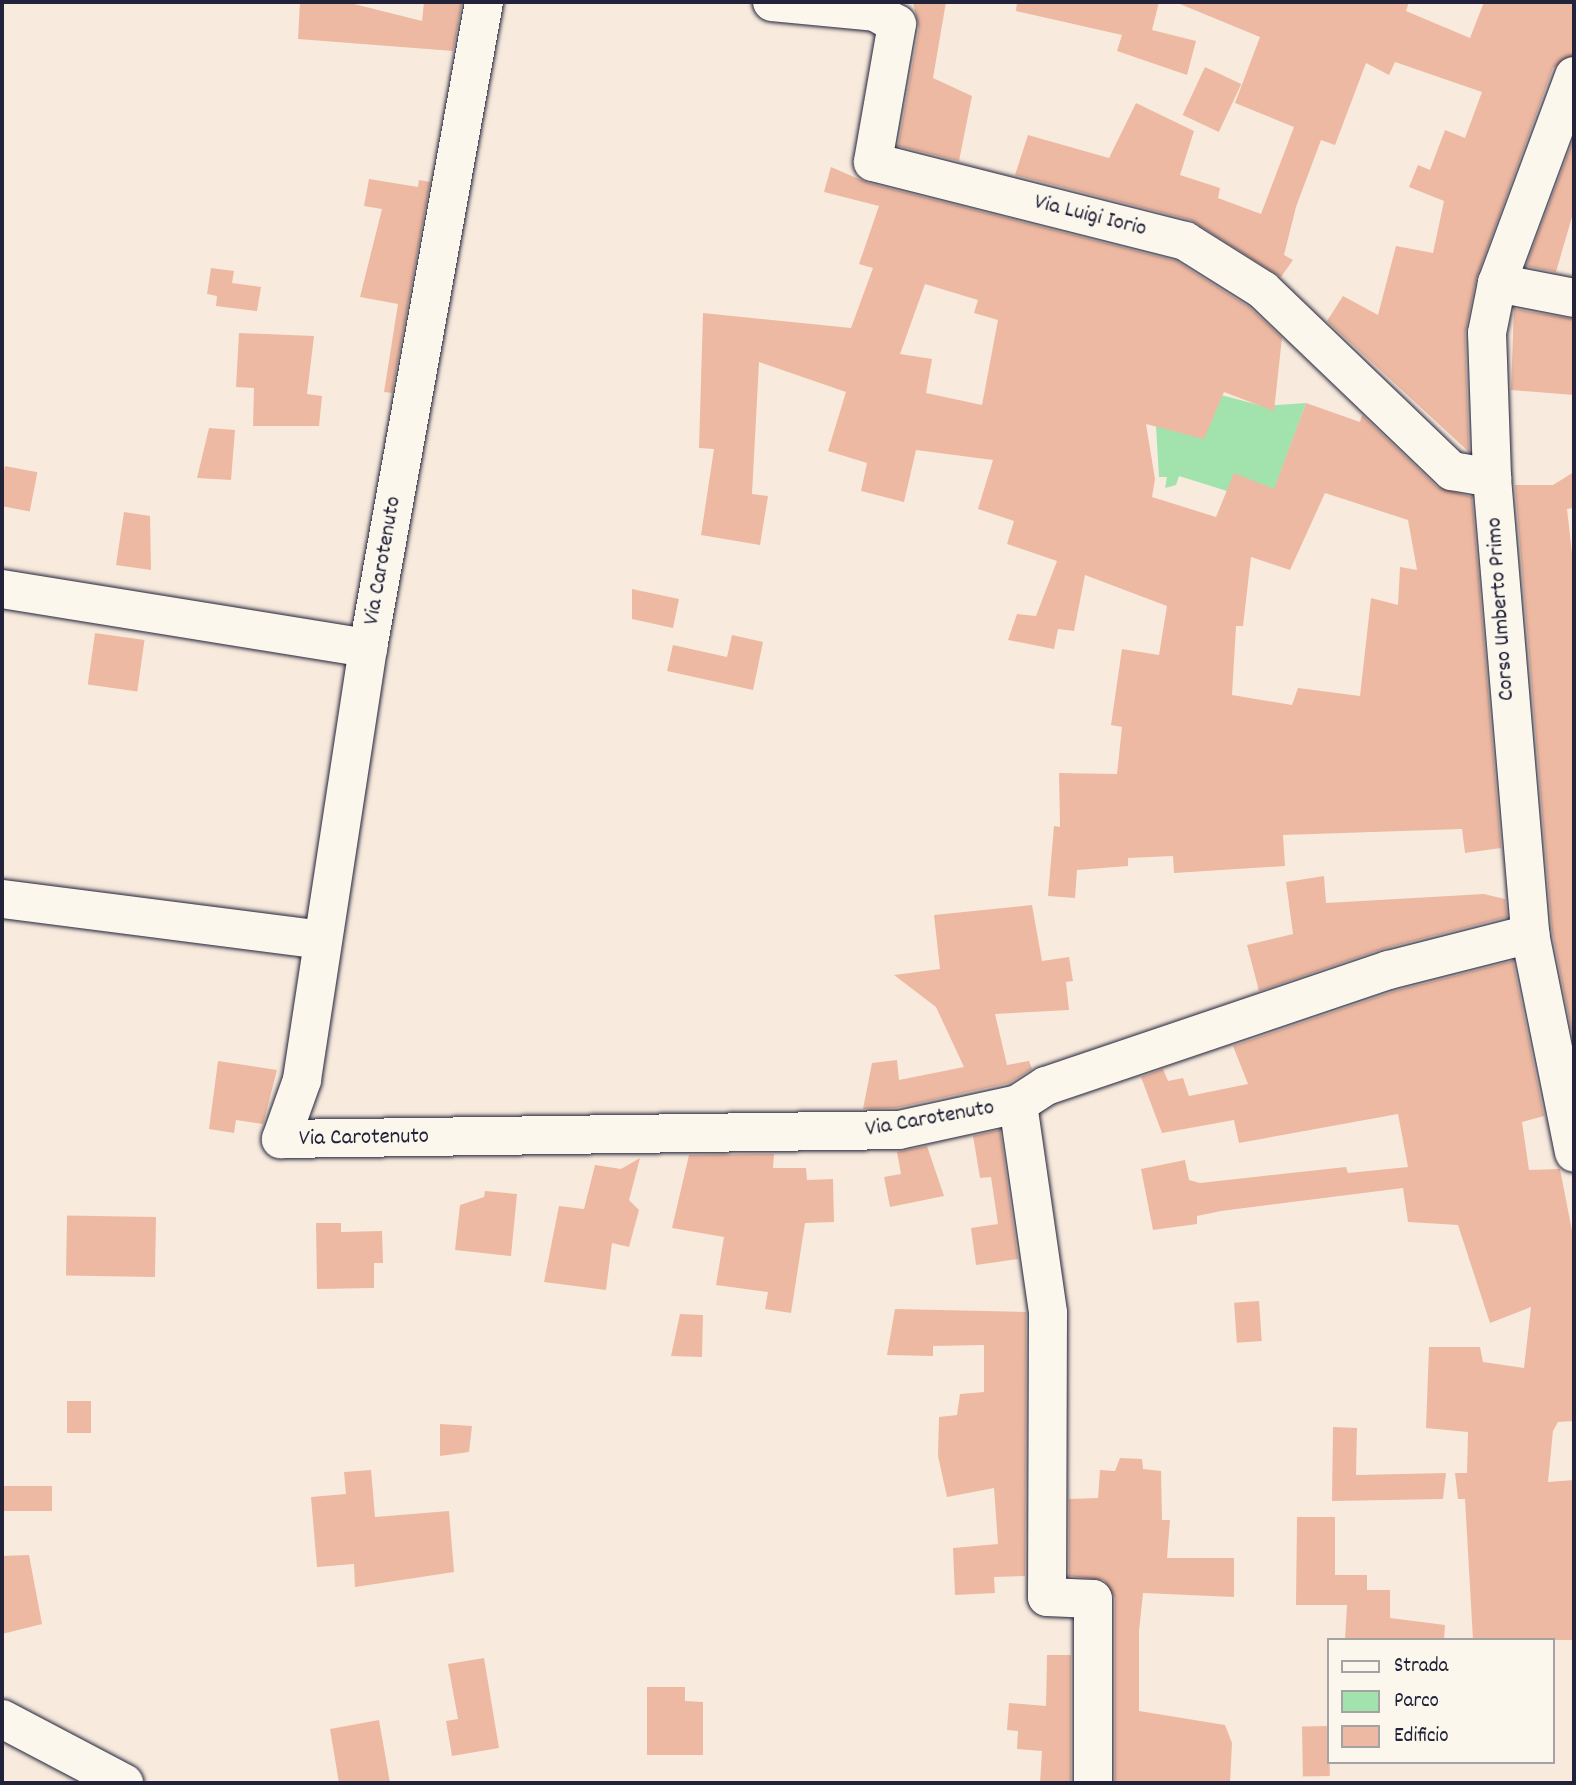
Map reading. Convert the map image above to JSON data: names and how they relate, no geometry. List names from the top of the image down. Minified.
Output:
{"streets":{"street":["Via Luigi Iorio","Via Carotenuto","Corso Umberto Primo"]},"crossings":[["Via Luigi Iorio","Corso Umberto Primo"],["Via Carotenuto","Corso Umberto Primo"]],"legend":["Strada","Parco","Edificio"]}
